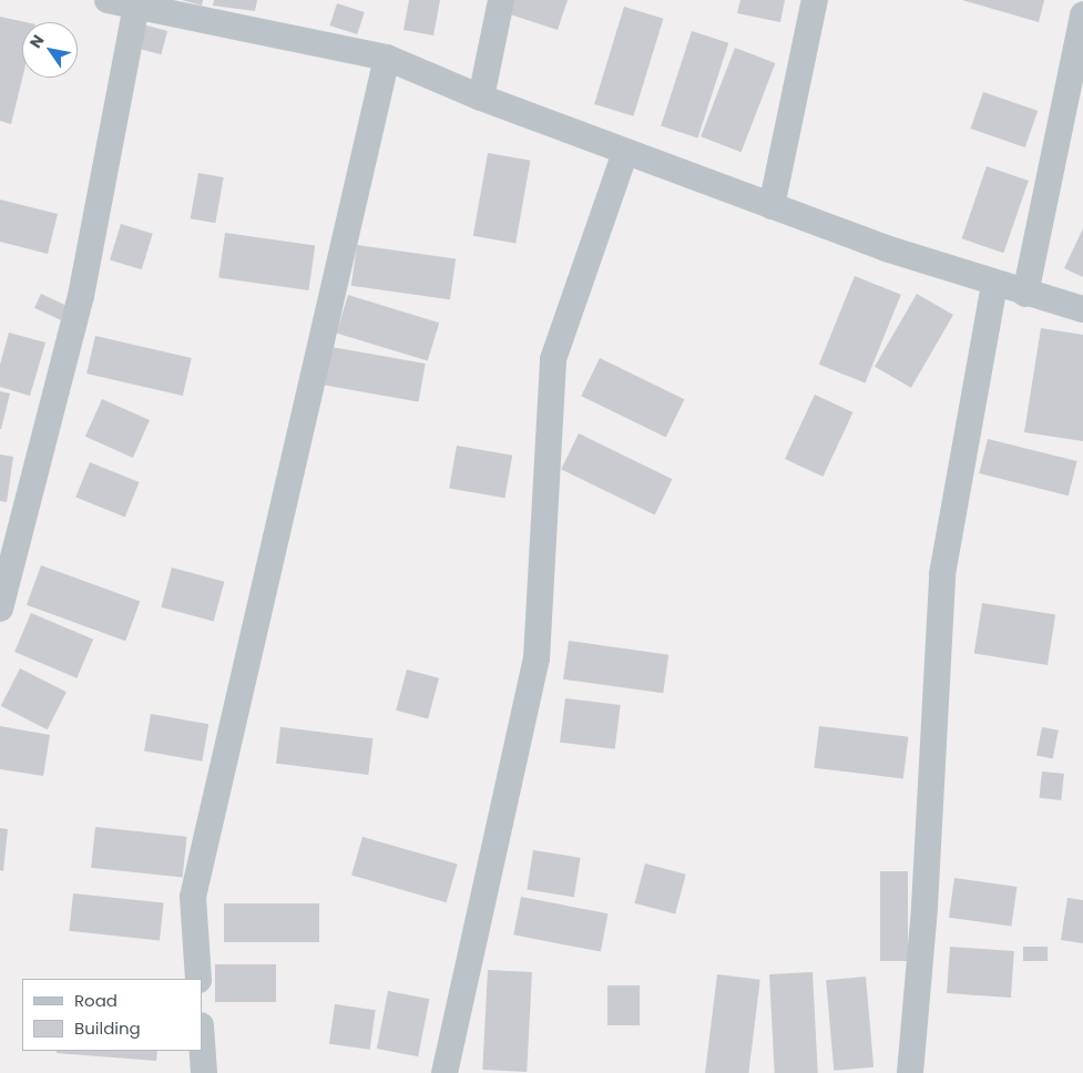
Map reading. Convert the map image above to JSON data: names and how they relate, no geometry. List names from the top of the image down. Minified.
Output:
{"legend":["Road","Building"],"north":"top left"}
